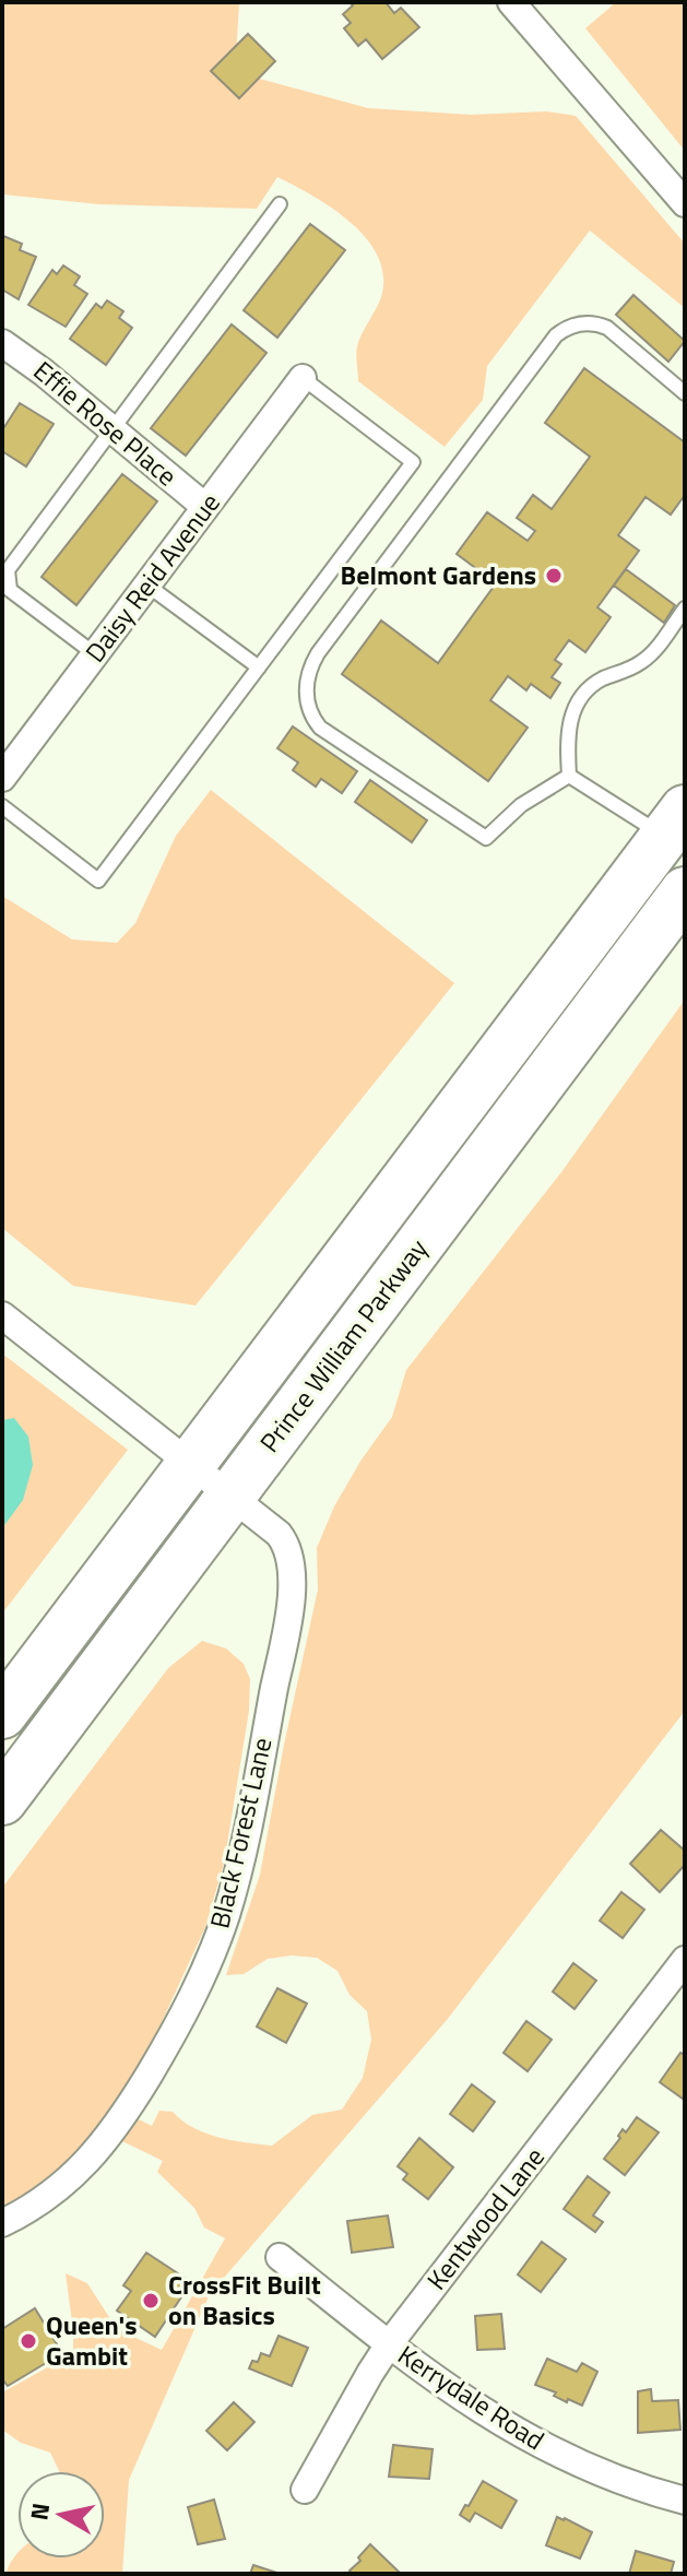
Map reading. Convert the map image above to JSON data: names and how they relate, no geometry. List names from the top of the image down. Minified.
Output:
{"streets":{"highway":["Prince William Parkway"],"street":["Effie Rose Place","Daisy Reid Avenue","Black Forest Lane","Kentwood Lane","Kerrydale Road"]},"crossings":[["Effie Rose Place","Daisy Reid Avenue"],["Prince William Parkway","Black Forest Lane"],["Kentwood Lane","Kerrydale Road"]],"places":["Belmont Gardens","CrossFit Built on Basics","Queen's Gambit"],"north":"left"}
